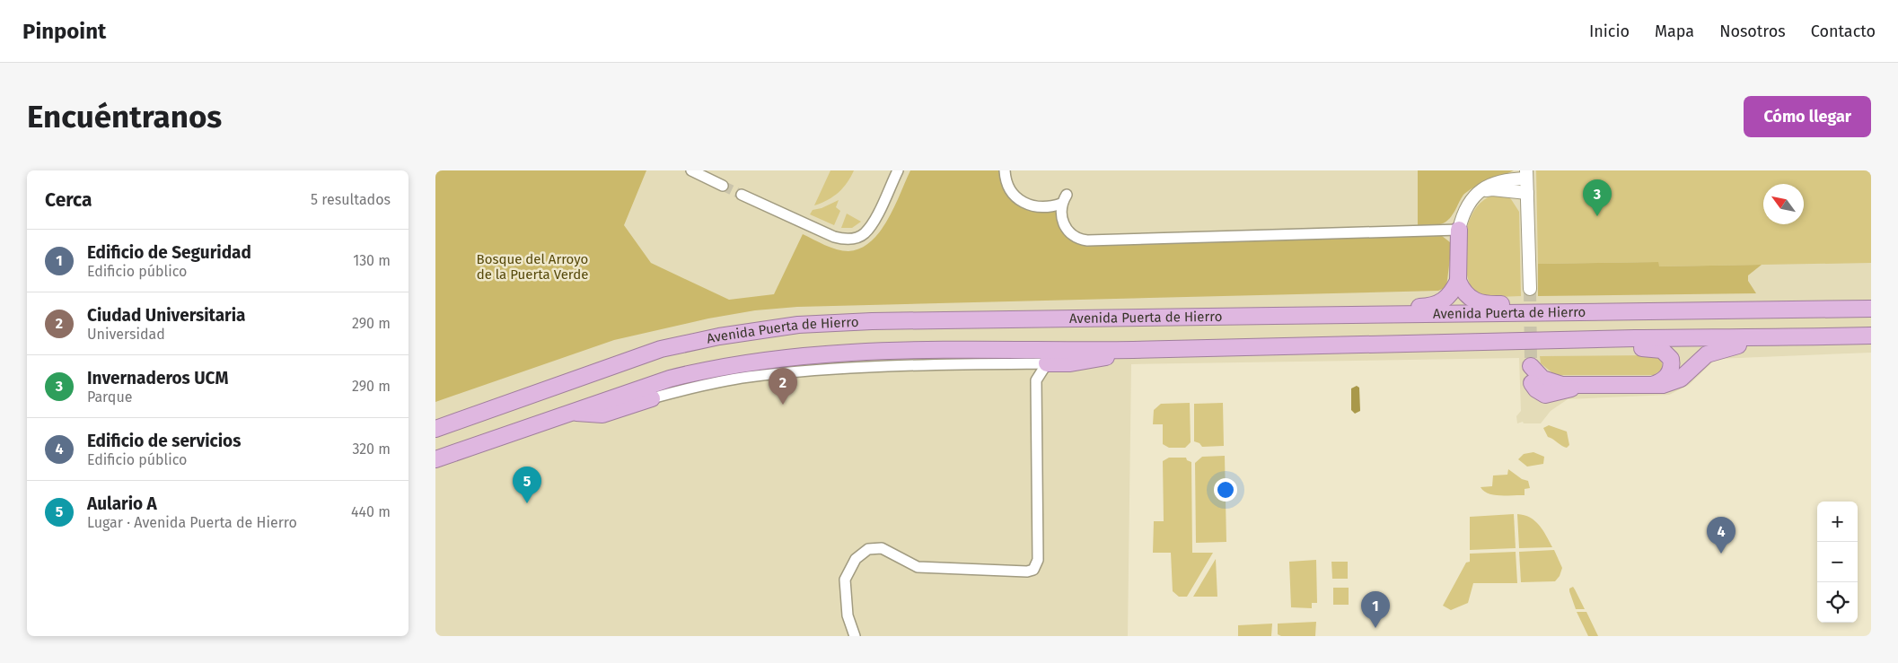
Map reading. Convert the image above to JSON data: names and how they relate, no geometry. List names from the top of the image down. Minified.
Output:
{"streets":{"highway":["Avenida Puerta de Hierro"]},"parks":["Bosque del Arroyo de la Puerta Verde"],"north":"top left","page":{"header":"Pinpoint","nav":["Inicio","Mapa","Nosotros","Contacto"],"buttons":"Cómo llegar","title":"Encuéntranos","heading":["Cerca","5 resultados"],"pins":["3","2","5","4","1"],"list":[{"mark":"1","name":"Edificio de Seguridad","note":"Edificio público","value":"130 m"},{"mark":"2","name":"Ciudad Universitaria","note":"Universidad","value":"290 m"},{"mark":"3","name":"Invernaderos UCM","note":"Parque","value":"290 m"},{"mark":"4","name":"Edificio de servicios","note":"Edificio público","value":"320 m"},{"mark":"5","name":"Aulario A","note":"Lugar · Avenida Puerta de Hierro","value":"440 m"}],"map_buttons":["+","−"]}}
